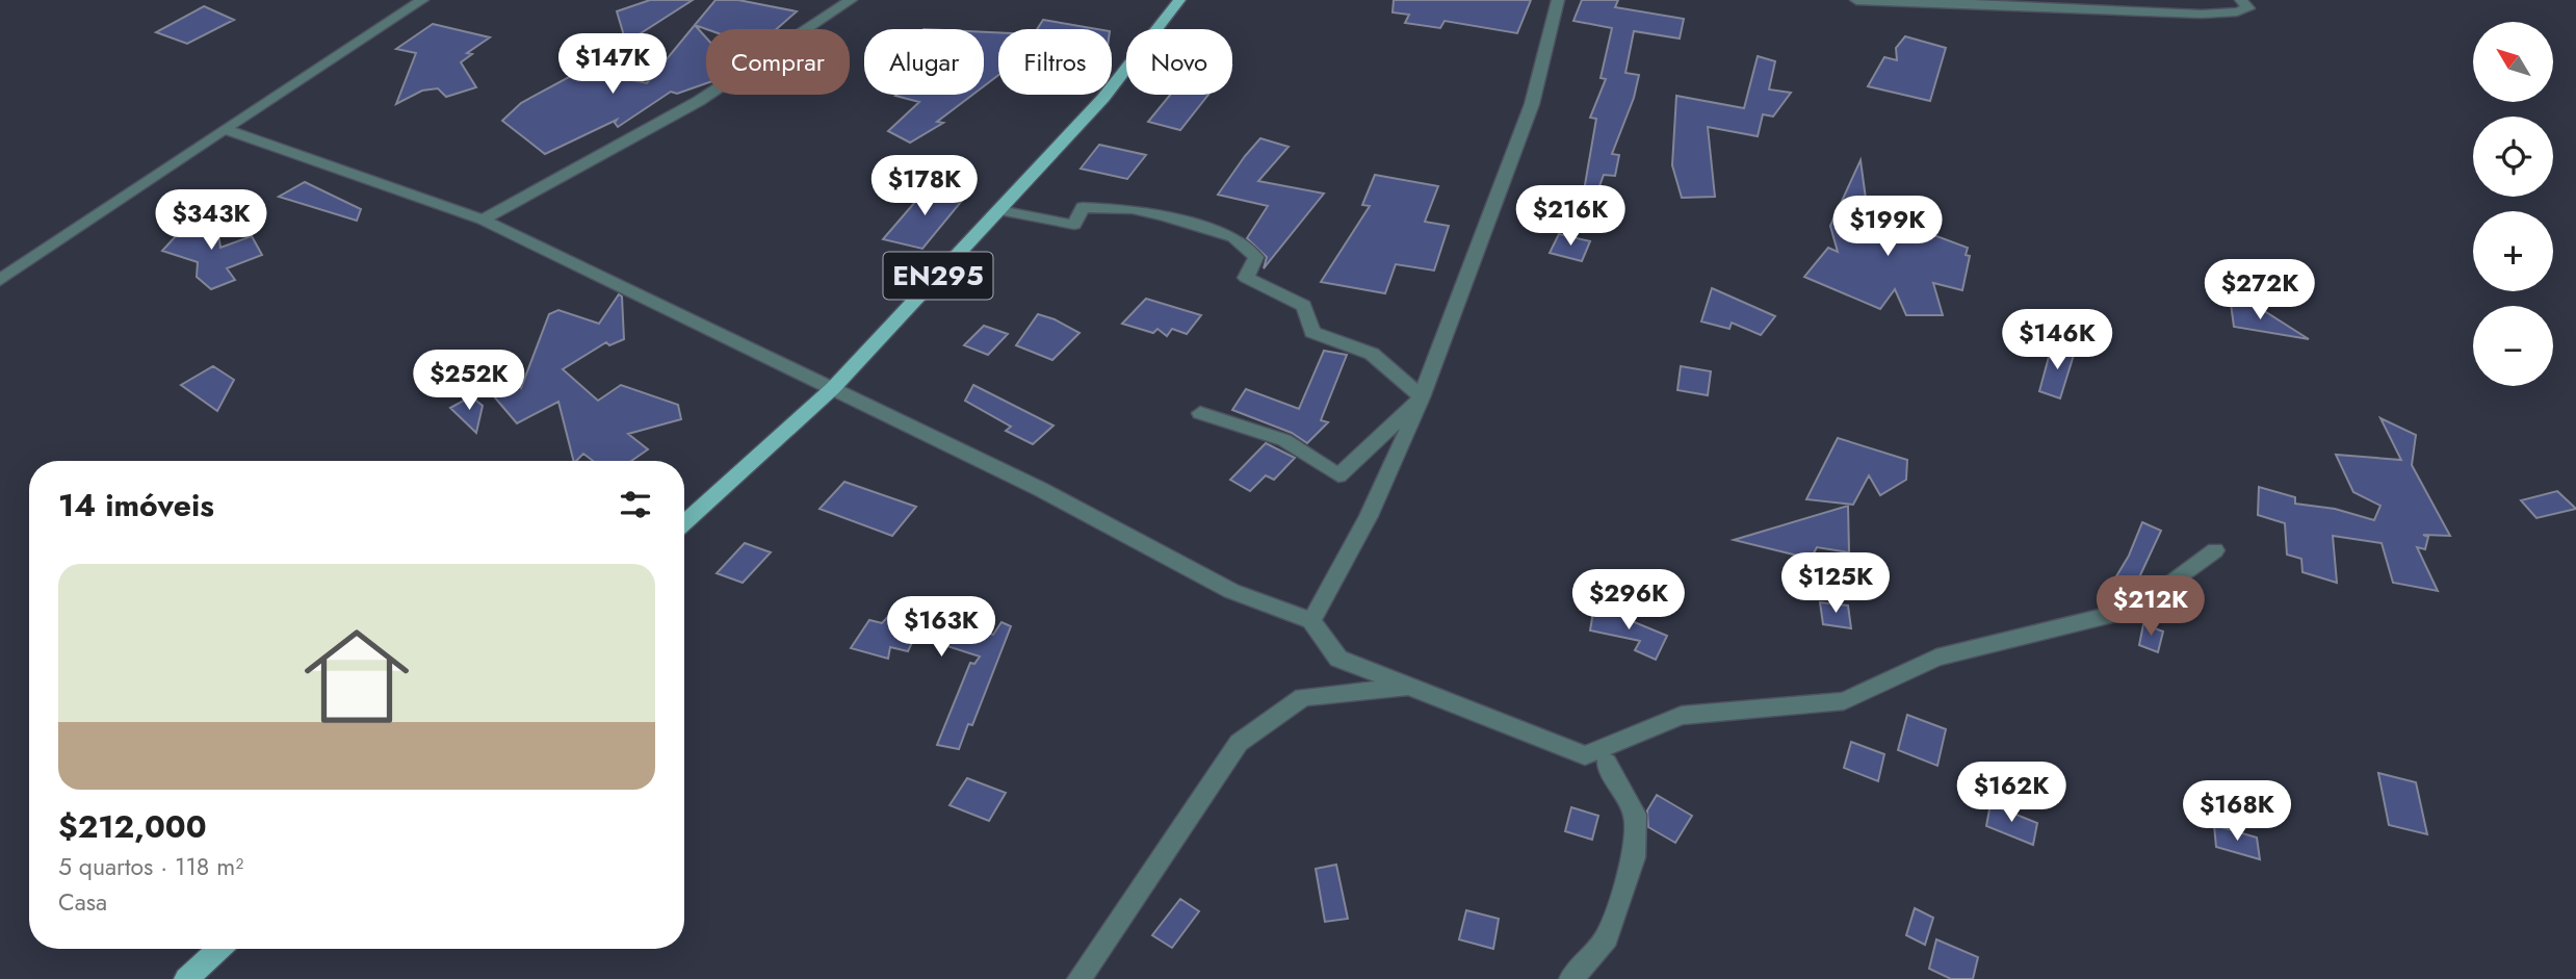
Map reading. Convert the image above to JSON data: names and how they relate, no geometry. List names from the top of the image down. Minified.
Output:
{"streets":{"main road":["EN295"]},"north":"top left","page":{"map_buttons":["+","−"],"chip":["Comprar","Alugar","Filtros","Novo"],"price":["$147K","$178K","$216K","$343K","$199K","$272K","$146K","$252K","$125K","$296K","$212K","$163K","$162K","$168K"],"heading":"14 imóveis","list":[{"name":"$212,000","note":"5 quartos · 118 m² · Casa"}]}}
